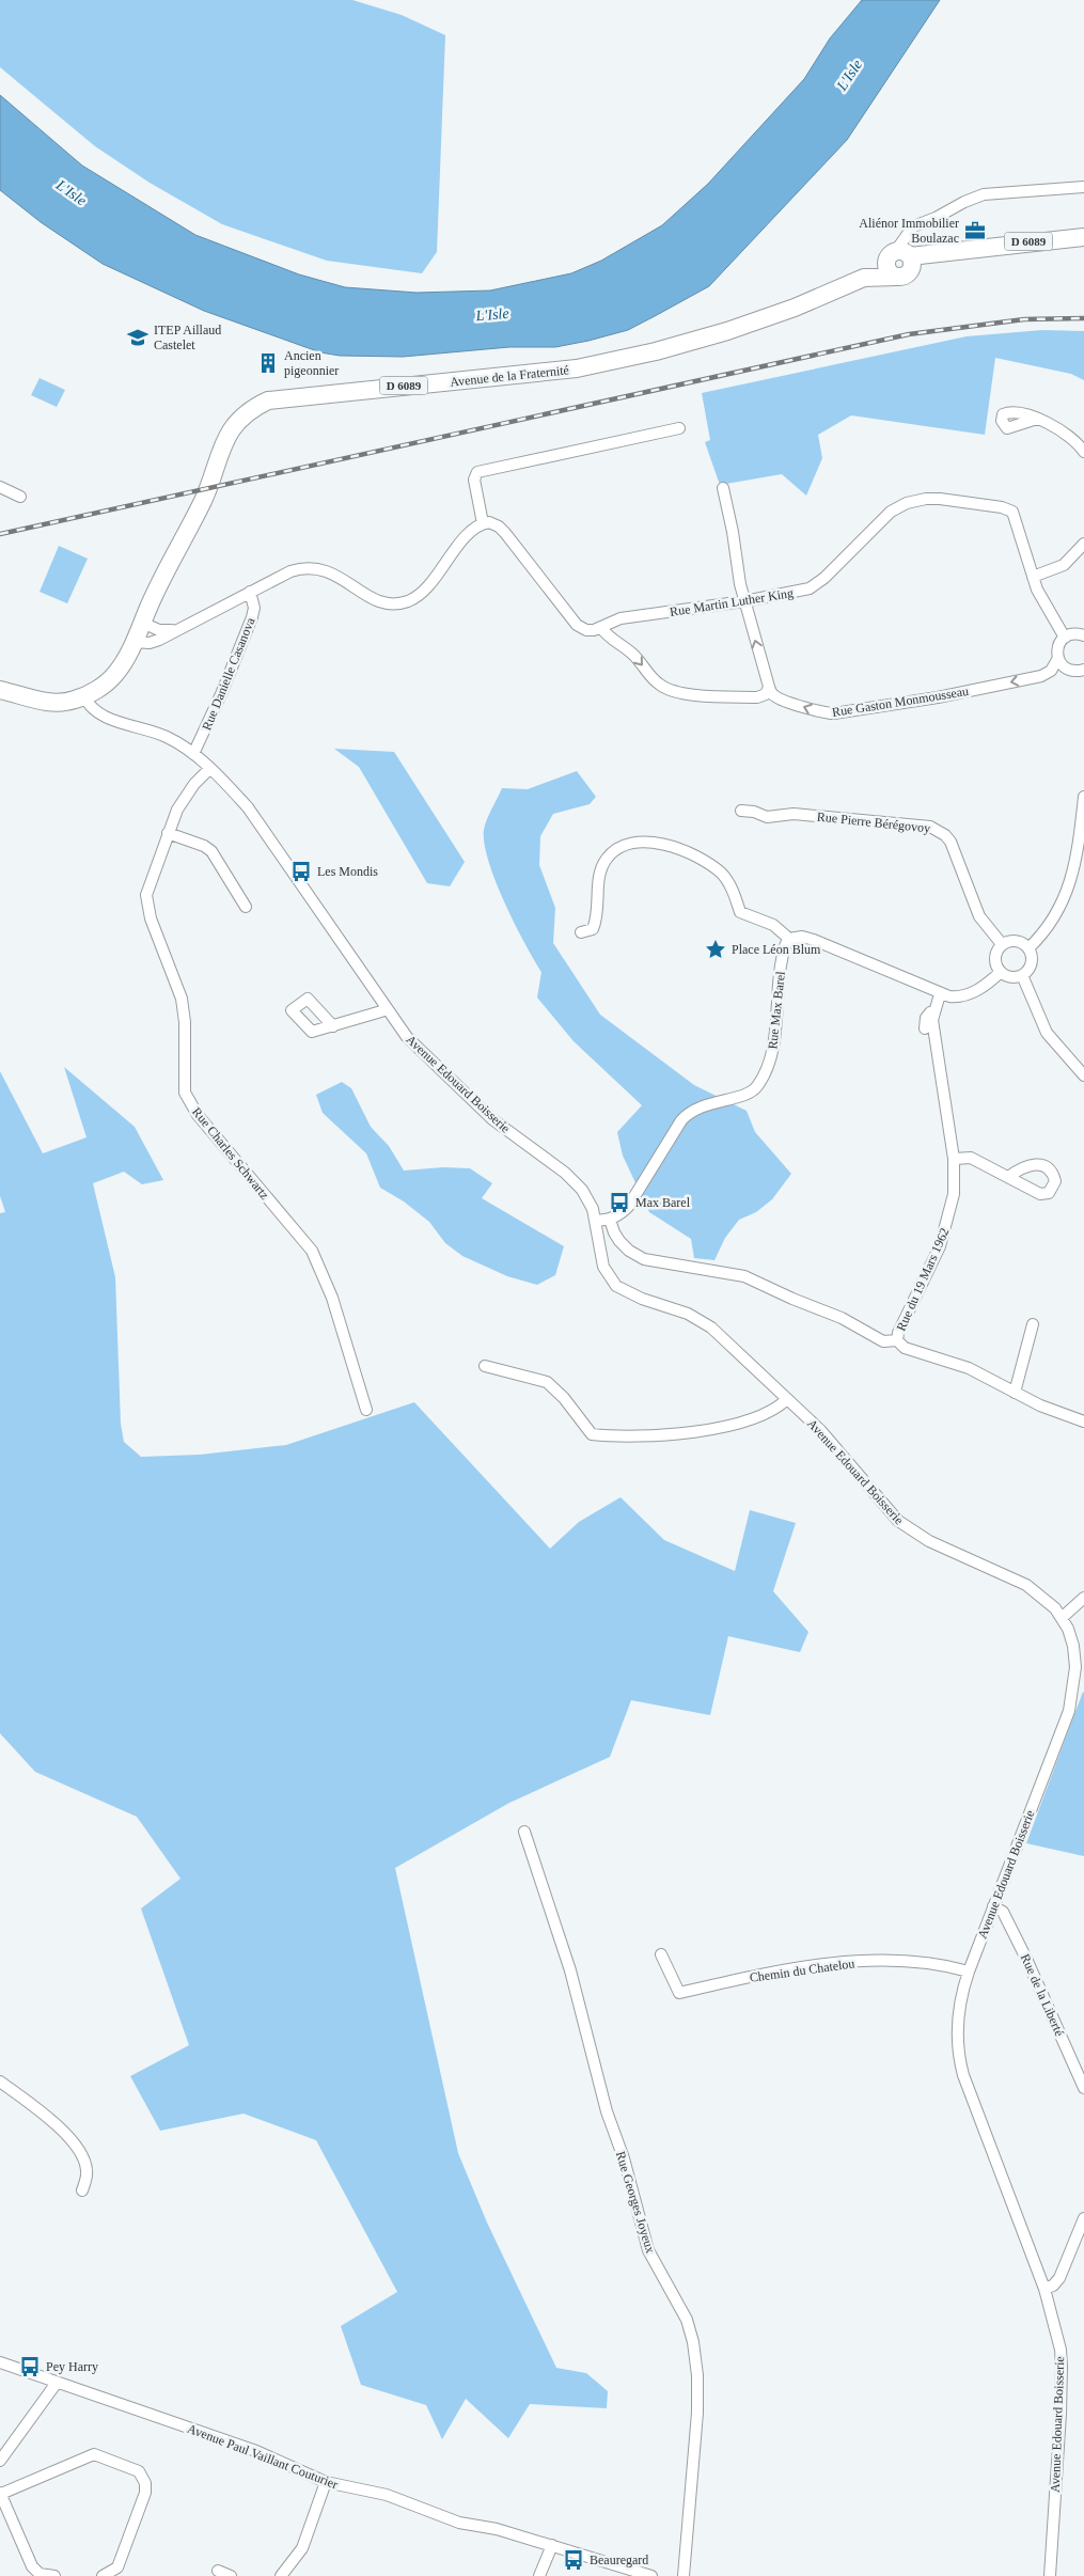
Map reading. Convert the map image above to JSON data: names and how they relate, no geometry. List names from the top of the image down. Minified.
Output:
{"streets":{"main road":["D 6089","Avenue de la Fraternité"],"street":["Rue Martin Luther King","Rue Danielle Casanova","Rue Gaston Monmousseau","Rue Pierre Bérégovoy","Rue Max Barel","Avenue Edouard Boisserie","Rue Charles Schwartz","Rue du 19 Mars 1962","Chemin du Chatelou","Rue de la Liberté","Rue Georges Joyeux","Avenue Paul Vaillant Couturier"]},"crossings":[["D 6089","Avenue de la Fraternité"],["D 6089","Avenue Edouard Boisserie"],["Rue Danielle Casanova","Avenue Edouard Boisserie"],["Rue Max Barel","Rue du 19 Mars 1962"],["Avenue Edouard Boisserie","Rue Charles Schwartz"],["Avenue Edouard Boisserie","Chemin du Chatelou"],["Avenue Edouard Boisserie","Rue de la Liberté"]],"one_way":["Rue Gaston Monmousseau"],"water":["L'Isle"],"places":{"office":["Aliénor Immobilier Boulazac"],"school or university":["ITEP Aillaud Castelet"],"building":["Ancien pigeonnier"],"bus stop":["Les Mondis","Max Barel","Pey Harry","Beauregard"],"place":["Place Léon Blum"]}}
